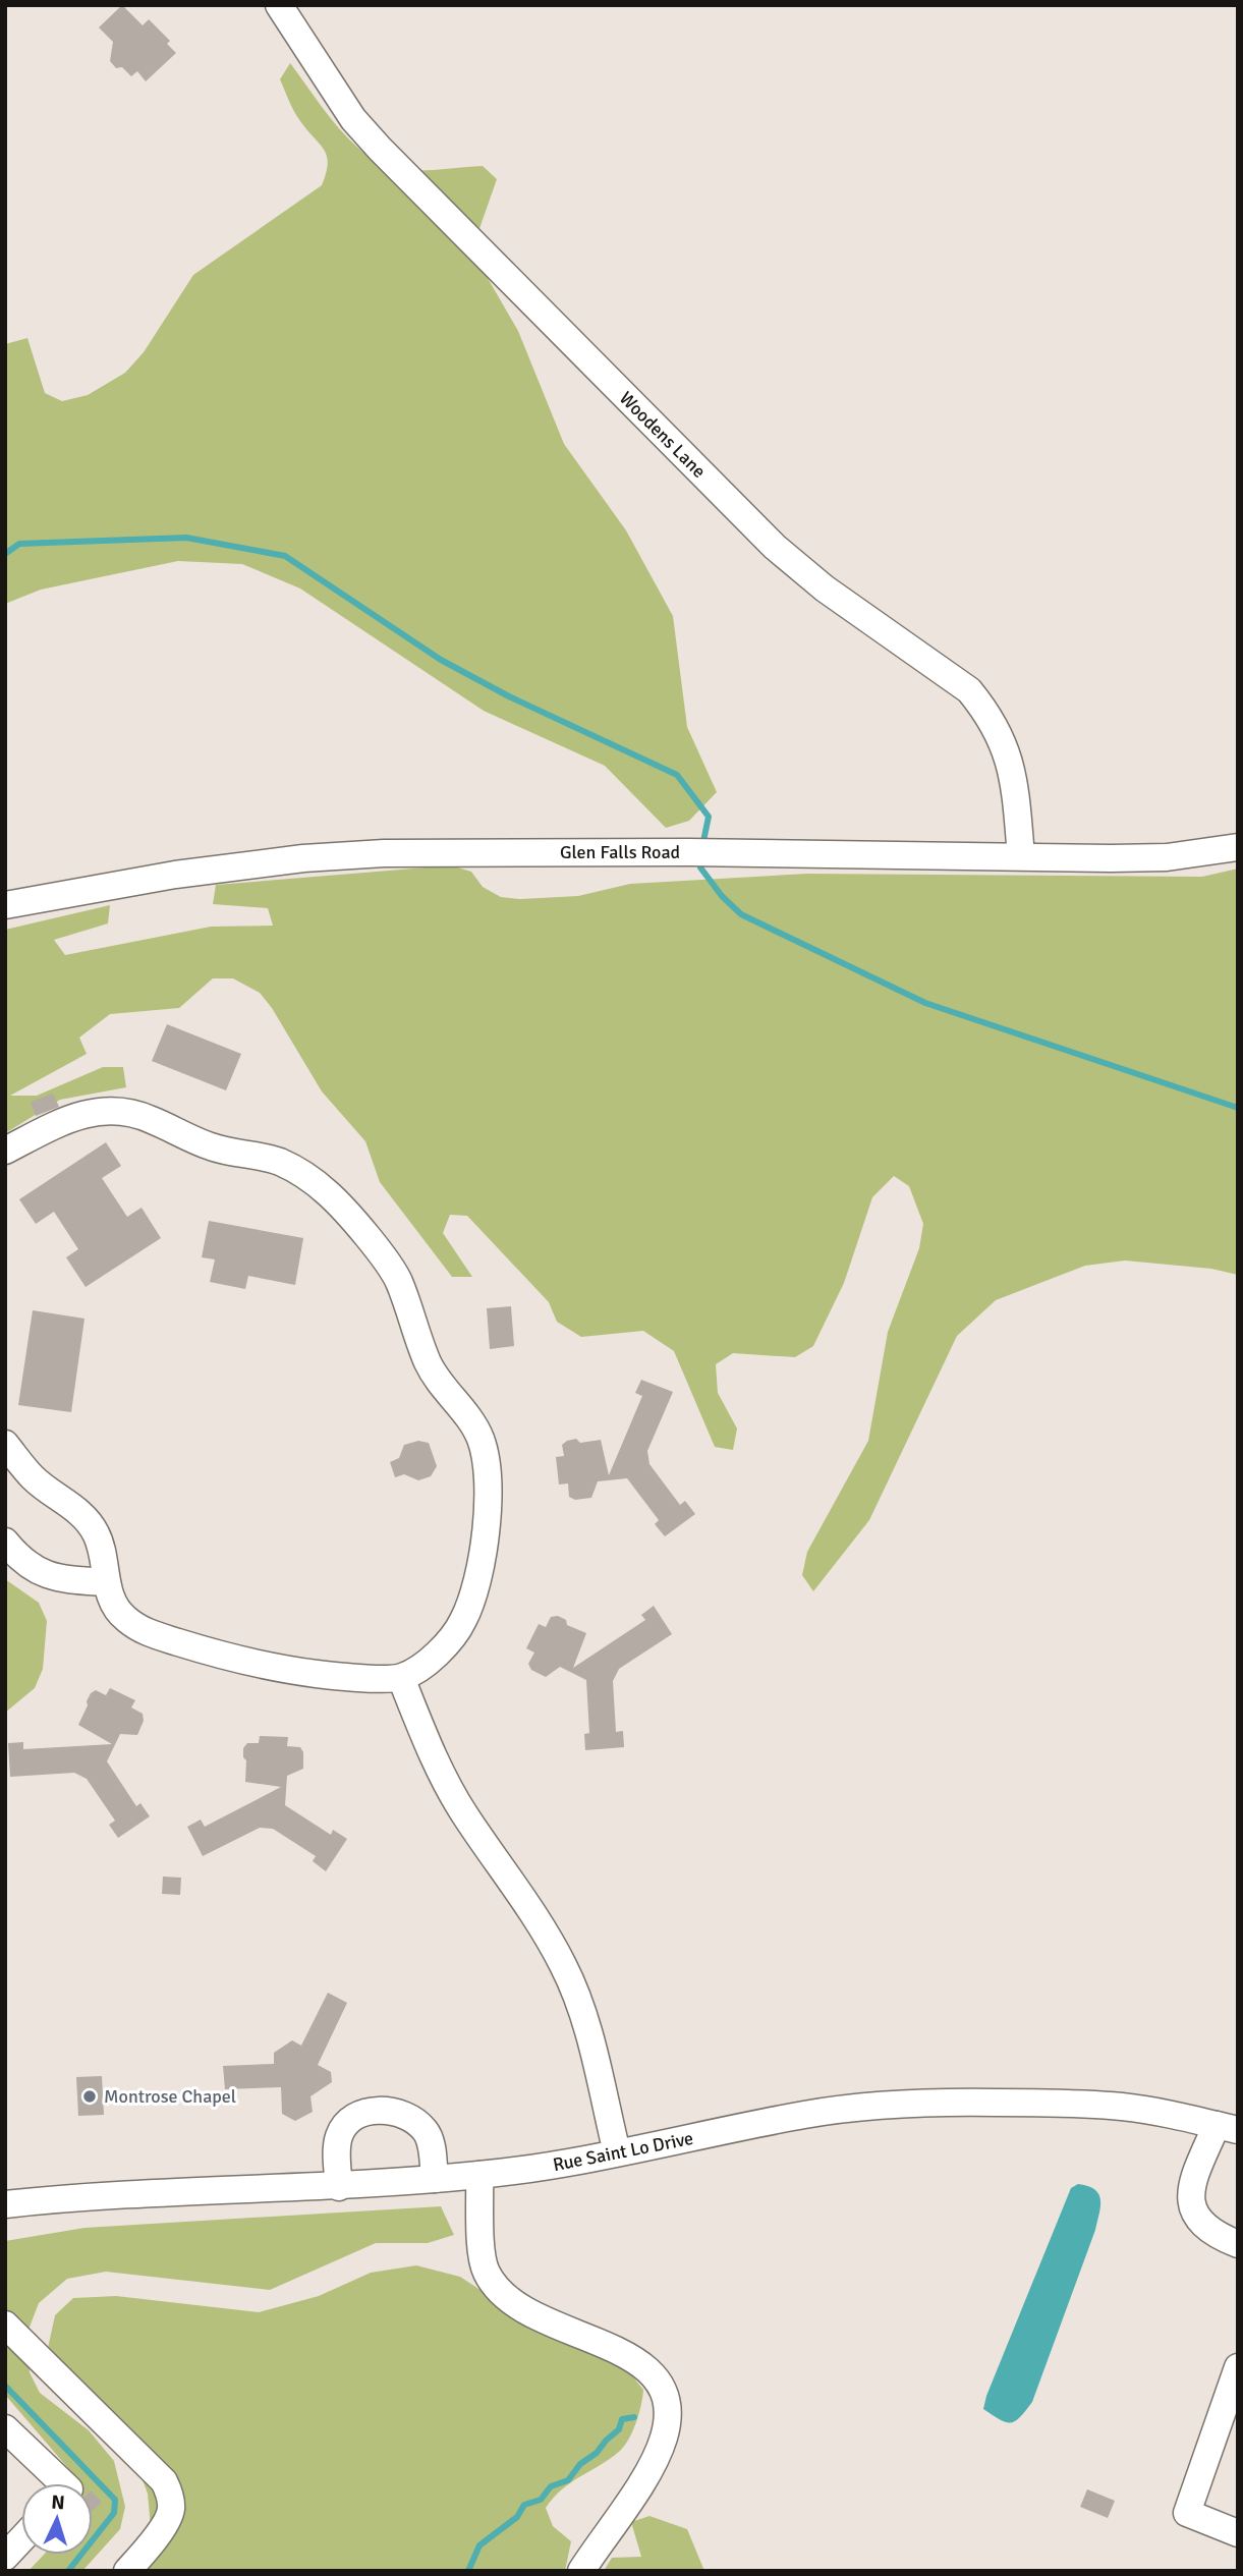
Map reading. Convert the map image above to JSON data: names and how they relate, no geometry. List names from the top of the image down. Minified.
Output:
{"streets":{"street":["Woodens Lane","Glen Falls Road","Rue Saint Lo Drive"]},"crossings":[["Woodens Lane","Glen Falls Road"]],"places":["Montrose Chapel"],"north":"top"}
